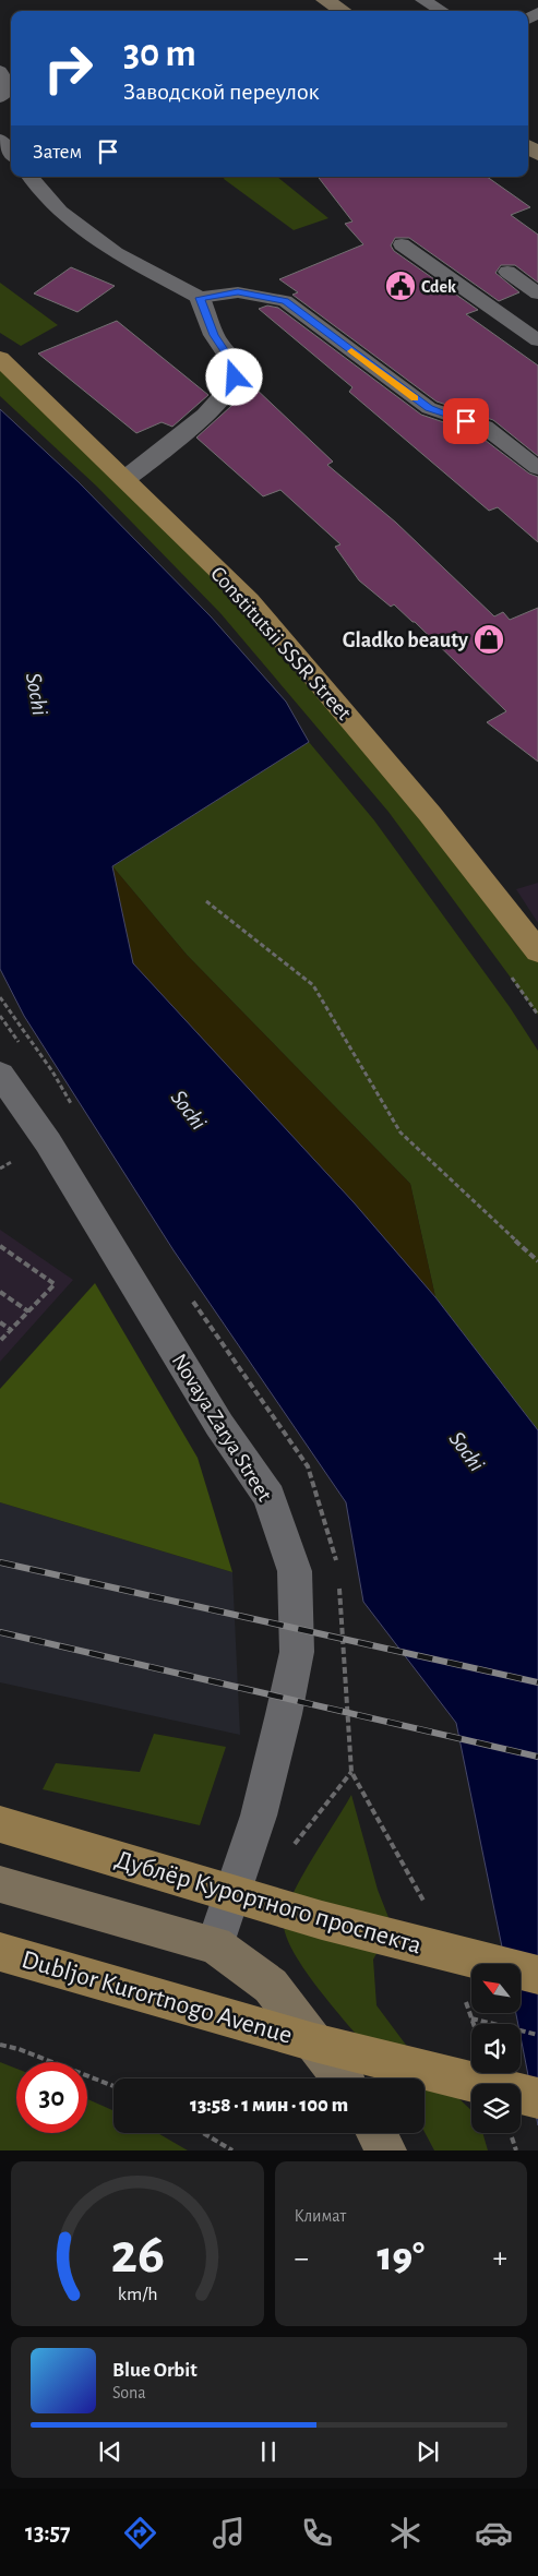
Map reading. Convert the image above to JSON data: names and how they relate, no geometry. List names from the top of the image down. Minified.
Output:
{"streets":{"main road":["Constitutsii SSSR Street","Дублёр Курортного проспекта"],"street":["Novaya Zarya Street"]},"water":["Sochi"],"places":{"public building":["Cdek"],"shop":["Gladko beauty"]},"north":"top left","page":{"turn":["30 m","Заводской переулок"],"then":"Затем","limit":"30","trip":"13:58 · 1 мин · 100 m","tile":"Климат","heat":["−","19°","+"],"song":["Blue Orbit","Sona"],"tabs":"13:57","gauge":["26","km/h"]}}
